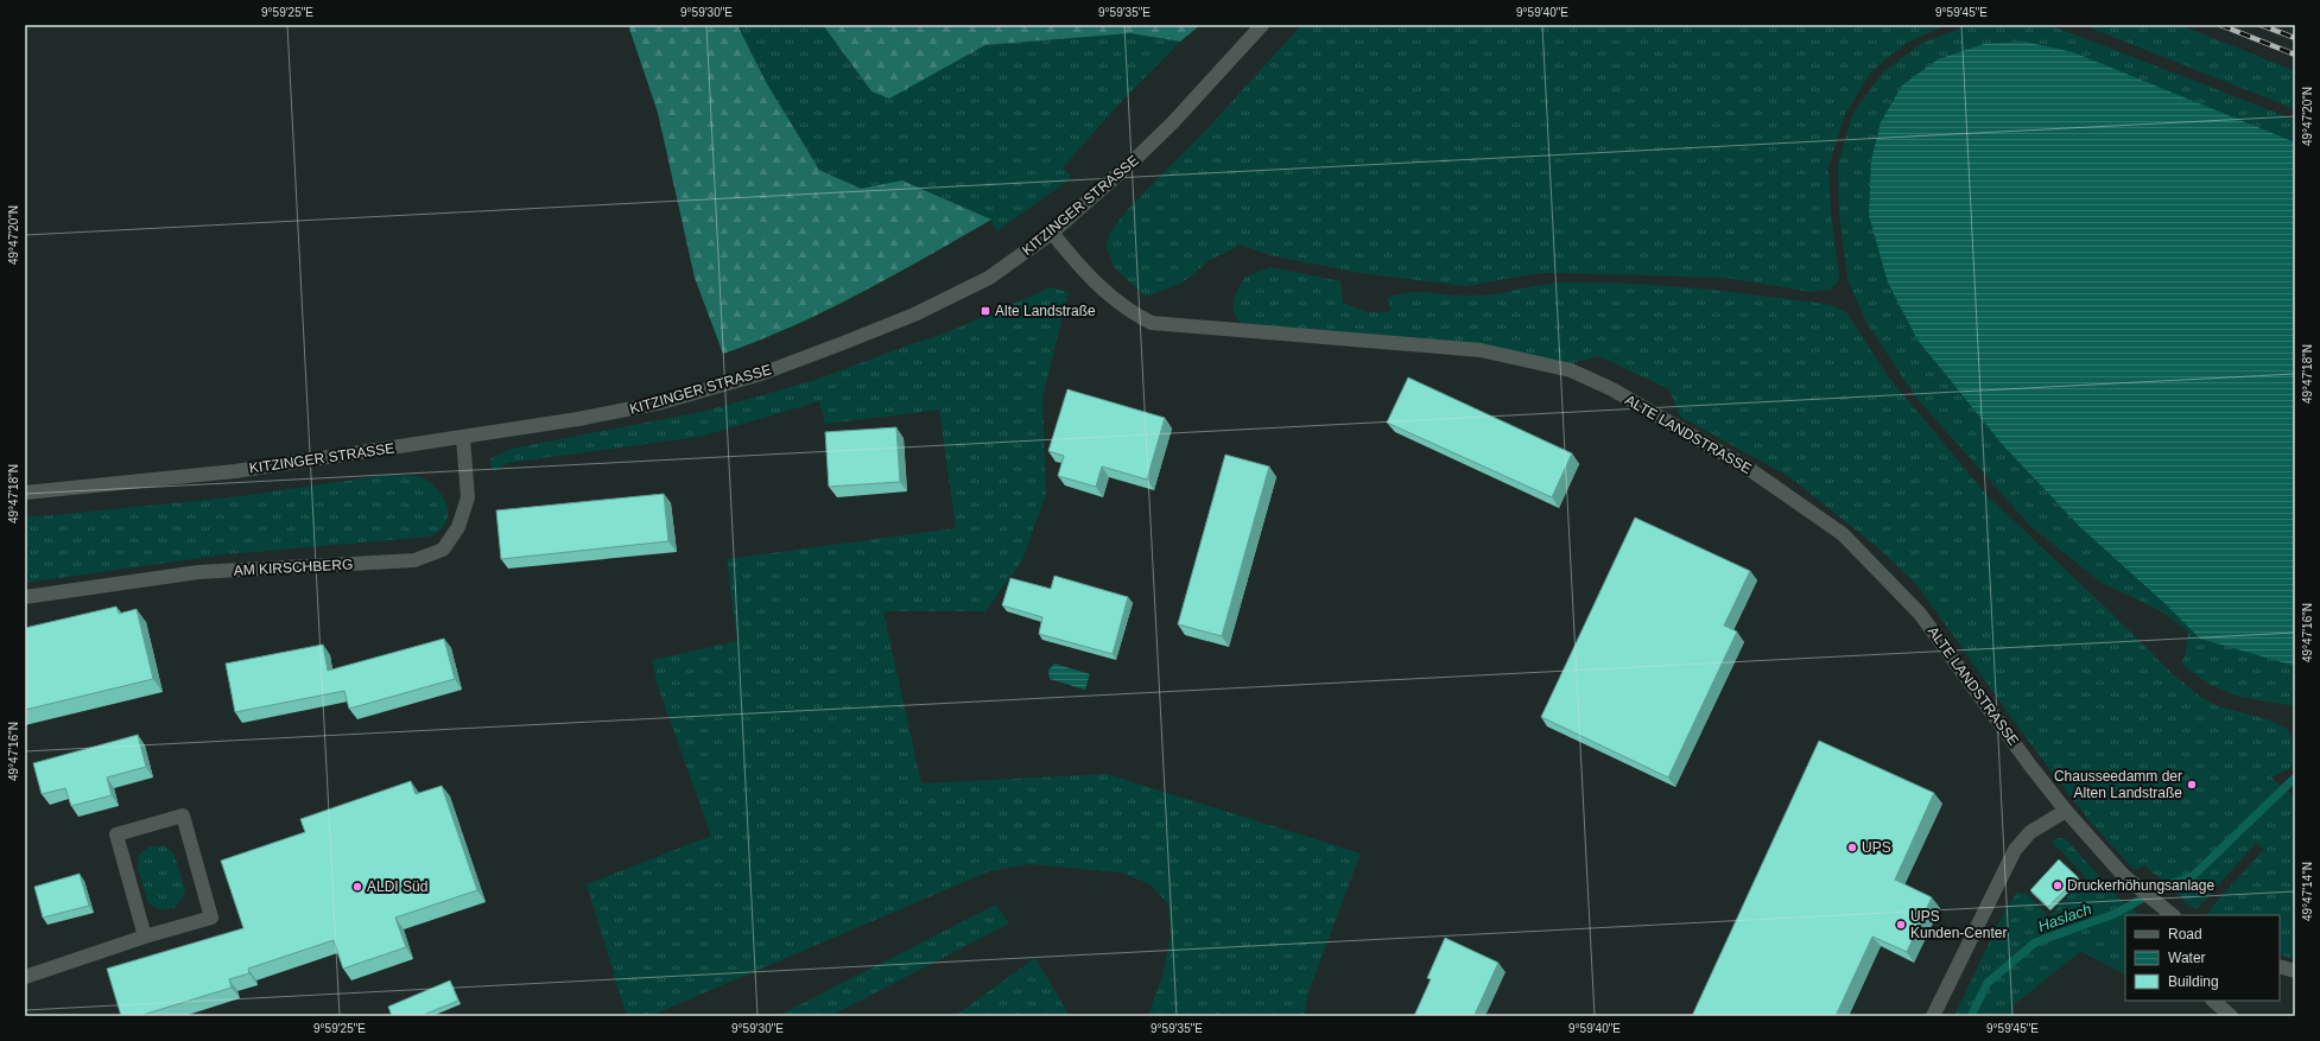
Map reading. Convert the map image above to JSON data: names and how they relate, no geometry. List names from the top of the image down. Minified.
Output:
{"streets":{"street":["KITZINGER STRASSE","ALTE LANDSTRASSE","AM KIRSCHBERG"]},"crossings":[["KITZINGER STRASSE","ALTE LANDSTRASSE"],["KITZINGER STRASSE","AM KIRSCHBERG"]],"water":["Haslach"],"places":{"transit":["Alte Landstraße"],"other":["Chausseedamm der Alten Landstraße","UPS","Druckerhöhungsanlage","ALDI Süd","UPS Kunden-Center"]},"legend":["Road","Water","Building"],"coordinates":["9°59'25\"E","9°59'30\"E","9°59'35\"E","9°59'40\"E","9°59'45\"E","49°47'20\"N","49°47'18\"N","49°47'16\"N","49°47'14\"N"]}
